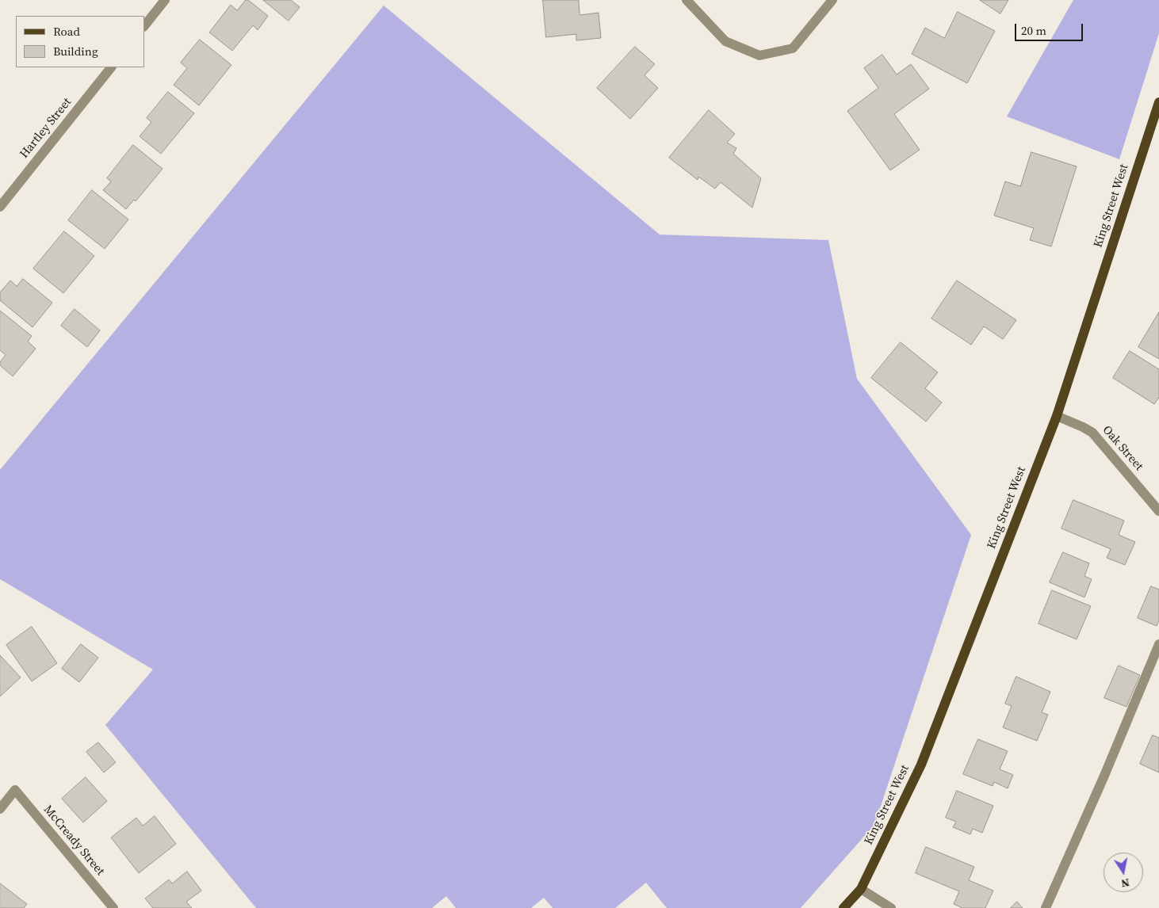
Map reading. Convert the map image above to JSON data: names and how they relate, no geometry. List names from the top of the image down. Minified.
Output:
{"streets":{"main road":["King Street West"],"street":["Hartley Street","Oak Street","McCready Street"]},"crossings":[["King Street West","Oak Street"]],"legend":["Road","Building"],"scale_bar":"20 m","north":"bottom"}
